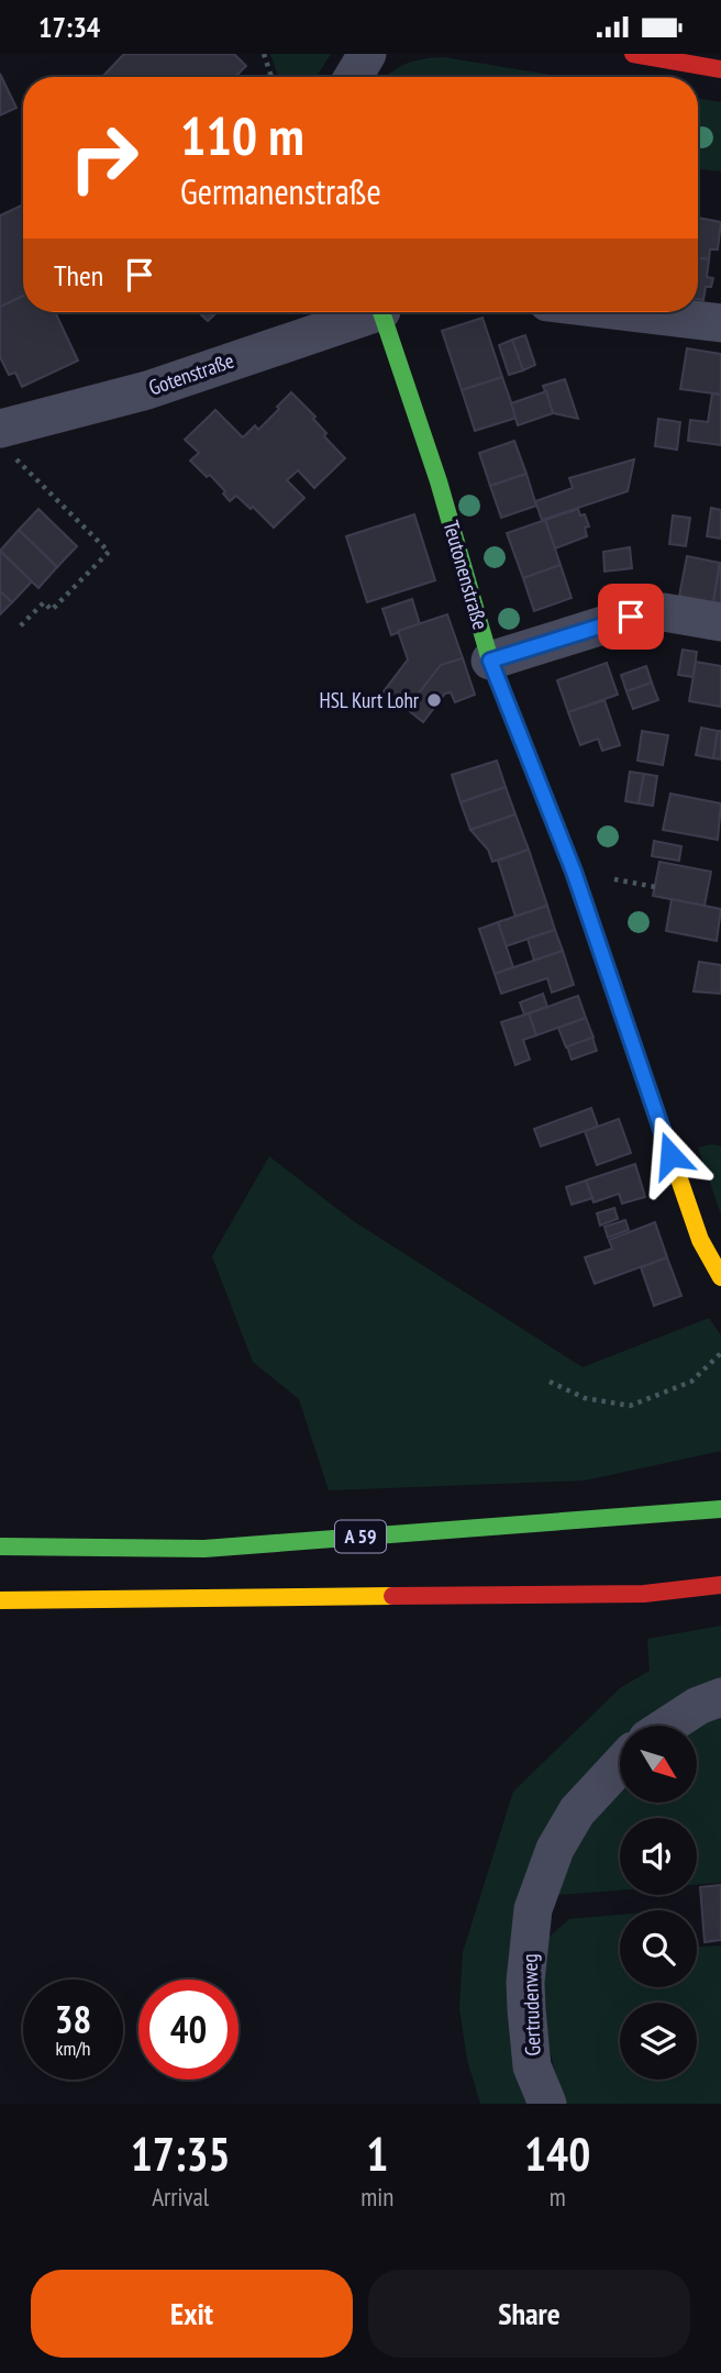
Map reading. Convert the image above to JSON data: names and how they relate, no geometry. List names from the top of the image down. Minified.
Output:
{"streets":{"main road":["Teutonenstraße","A 59"],"street":["Gotenstraße","Gertrudenweg"]},"places":["HSL Kurt Lohr"],"north":"bottom right","page":{"status":"17:34","turn":["110 m","Germanenstraße"],"then":"Then","speed":"38 km/h","limit":"40","eta":["17:35","Arrival","1","min","140","m"],"buttons":["Exit","Share"]}}
